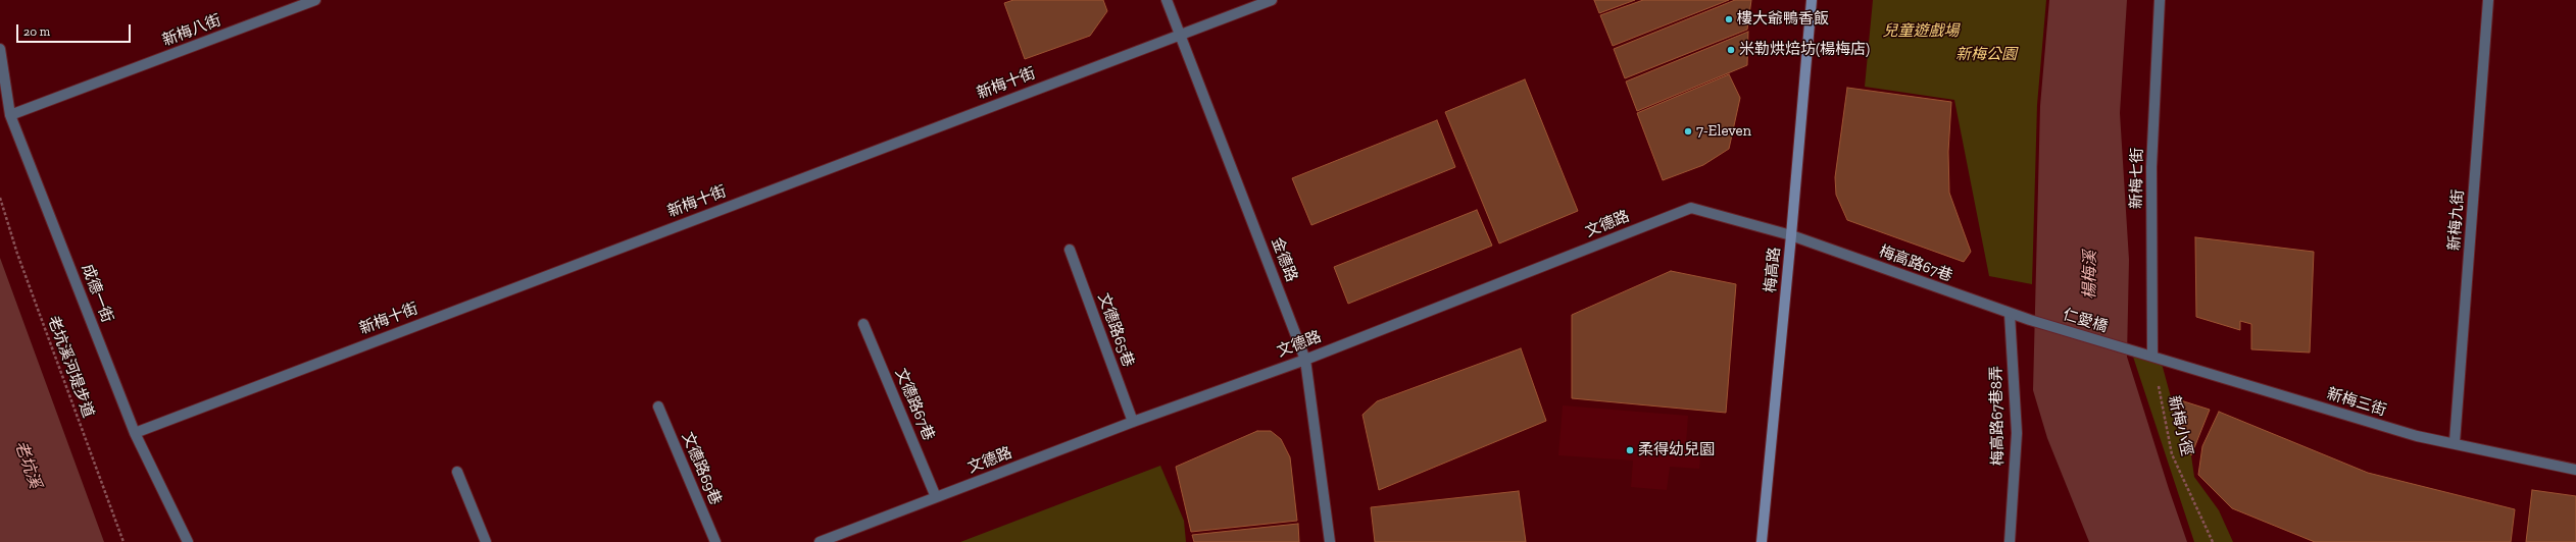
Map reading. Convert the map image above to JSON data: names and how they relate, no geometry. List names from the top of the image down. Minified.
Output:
{"streets":{"street":["新梅八街","新梅十街","新梅七街","新梅九街","文德路","金德路","梅高路67巷","梅高路","成德一街","仁愛橋","文德路65巷","新梅三街","文德路67巷","梅高路67巷8弄","文德路69巷"],"path":["老坑溪河堤步道","新梅小徑"]},"crossings":[["新梅八街","成德一街"],["新梅十街","金德路"],["新梅十街","成德一街"],["新梅七街","新梅三街"],["新梅七街","新梅小徑"],["新梅九街","新梅三街"],["文德路","金德路"],["文德路","梅高路67巷"],["文德路","梅高路"],["文德路","文德路65巷"],["文德路","文德路67巷"],["梅高路67巷","梅高路"],["梅高路67巷","仁愛橋"],["梅高路67巷","梅高路67巷8弄"],["仁愛橋","新梅三街"],["新梅三街","新梅小徑"]],"water":["楊梅溪","老坑溪"],"parks":["兒童遊戲場","新梅公園"],"places":["樓大爺鴨香飯","米勒烘焙坊(楊梅店)","7-Eleven","柔得幼兒園"],"scale_bar":"20 m"}
